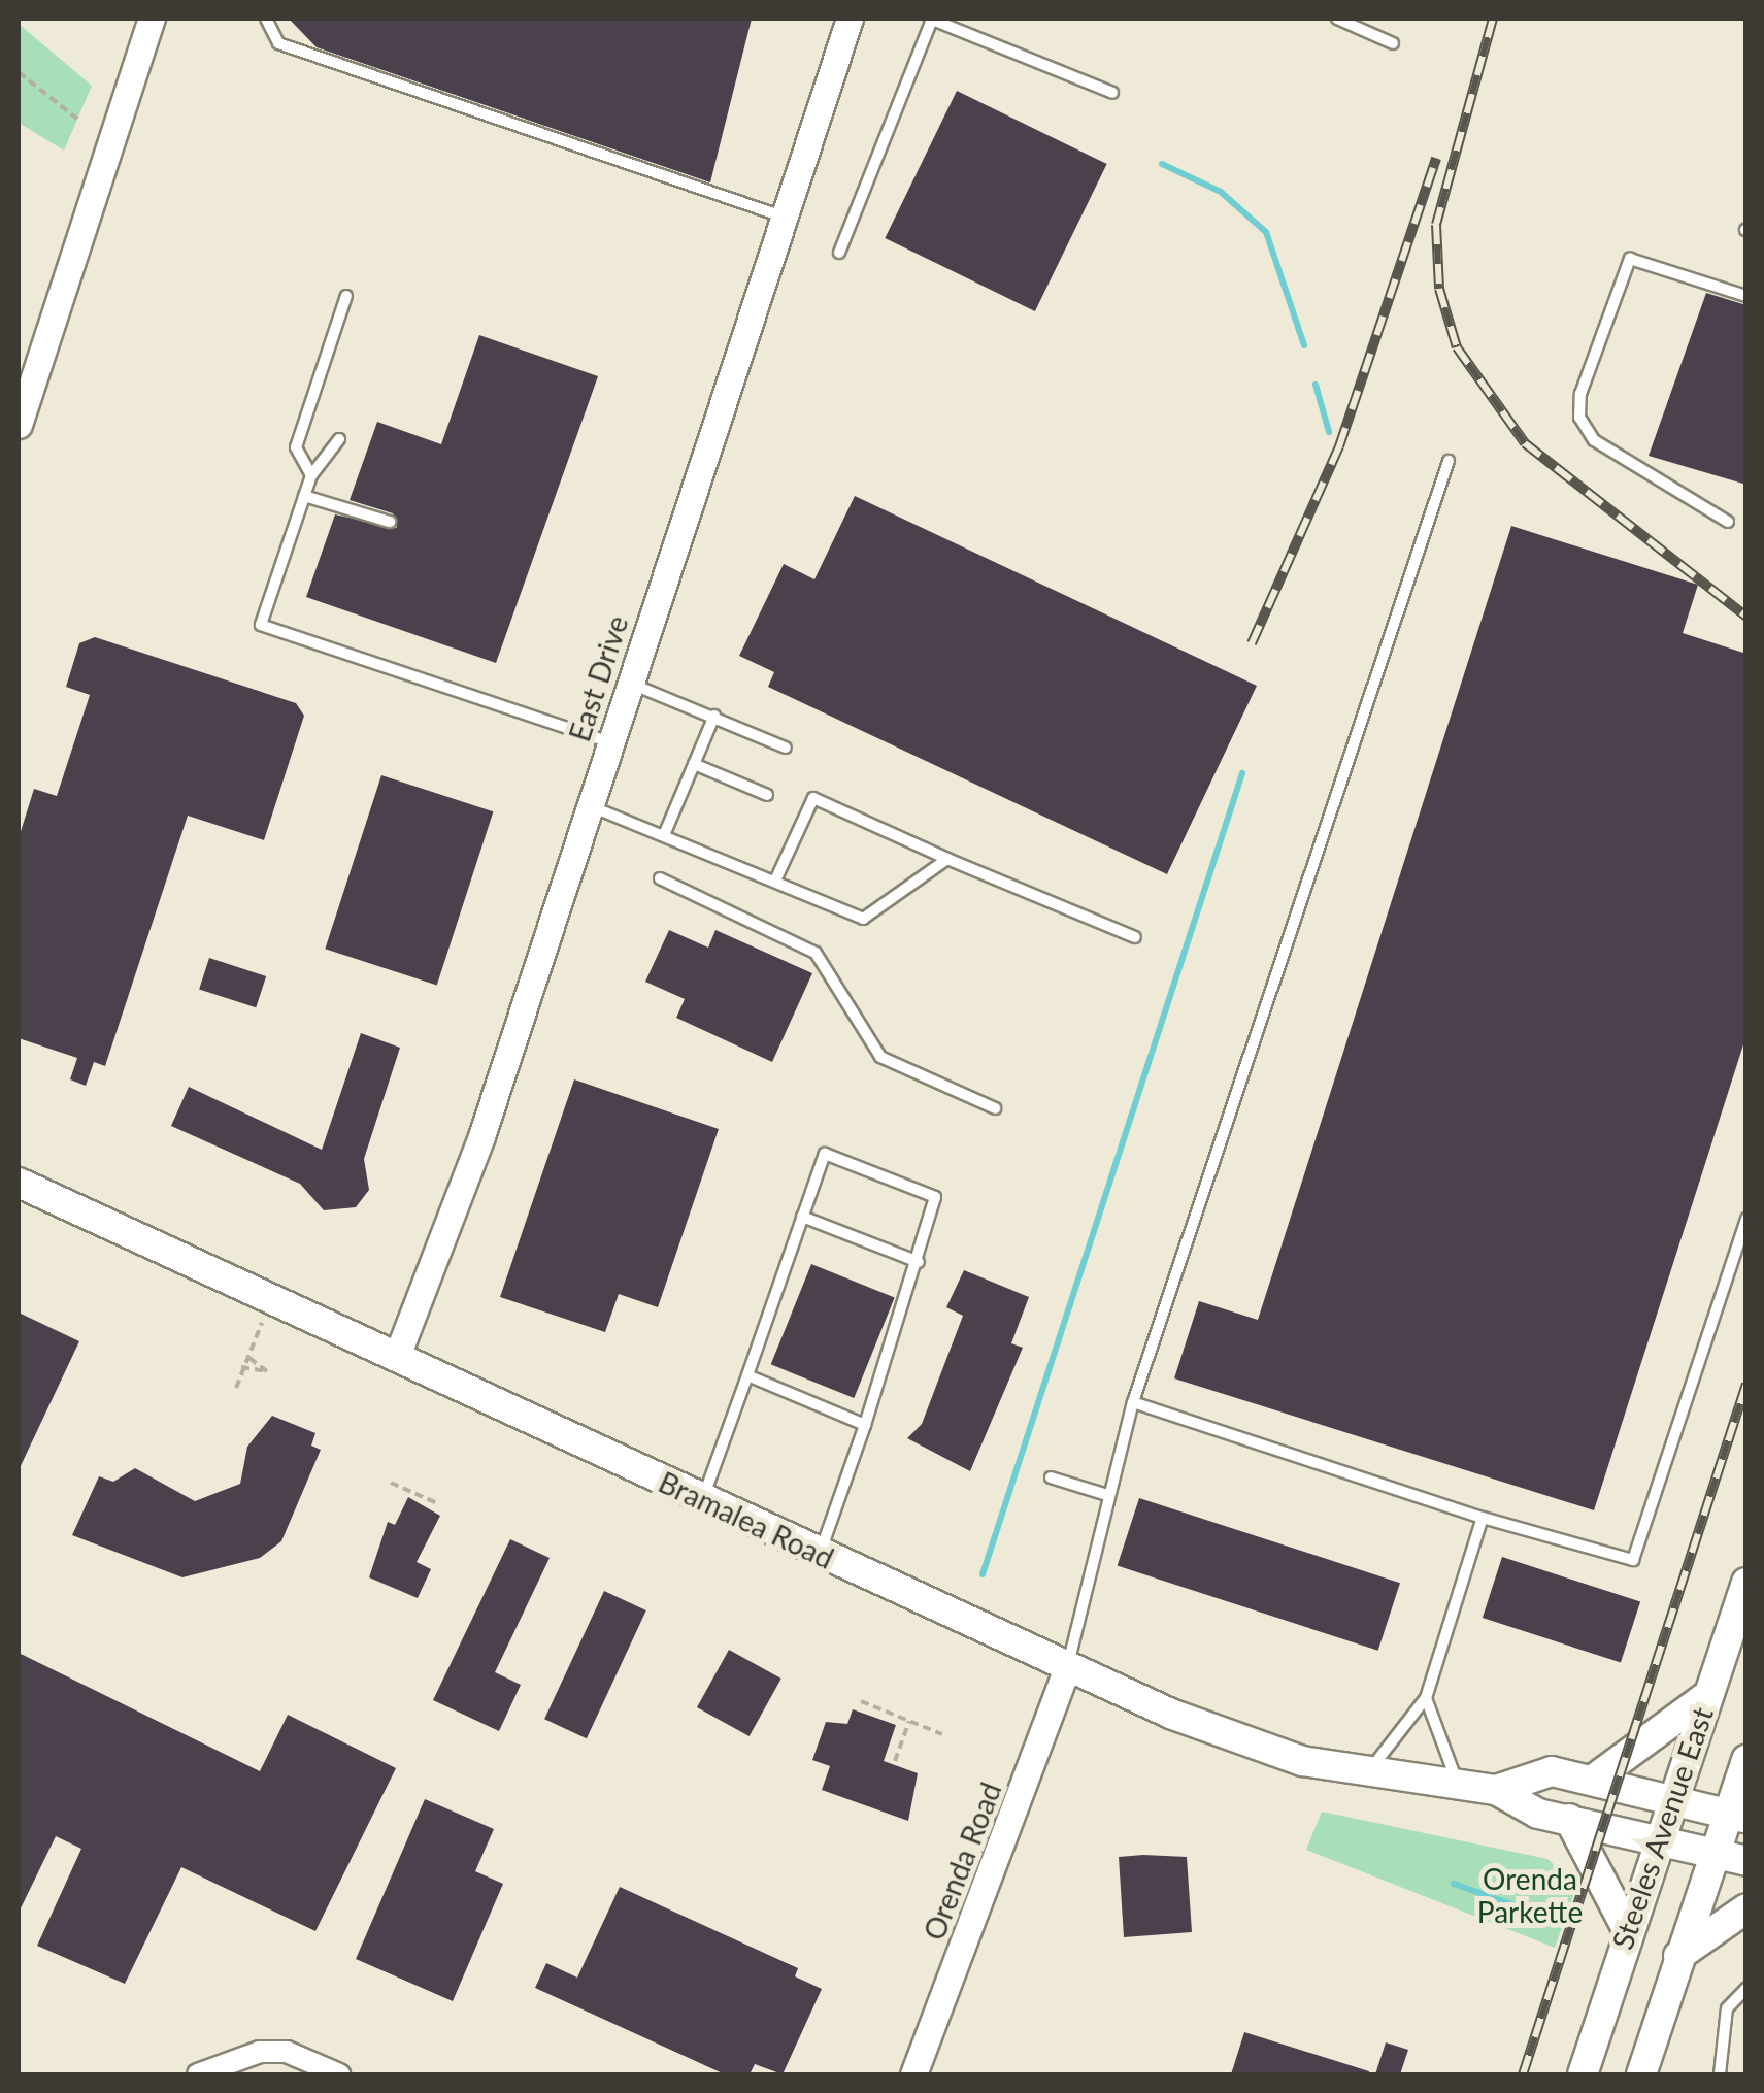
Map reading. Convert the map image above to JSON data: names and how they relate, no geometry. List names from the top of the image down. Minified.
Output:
{"streets":{"main road":["Bramalea Road","Steeles Avenue East"],"street":["East Drive","Orenda Road"]},"crossings":[["East Drive","Bramalea Road"],["Bramalea Road","Steeles Avenue East"],["Bramalea Road","Orenda Road"]],"parks":["Orenda Parkette"]}
